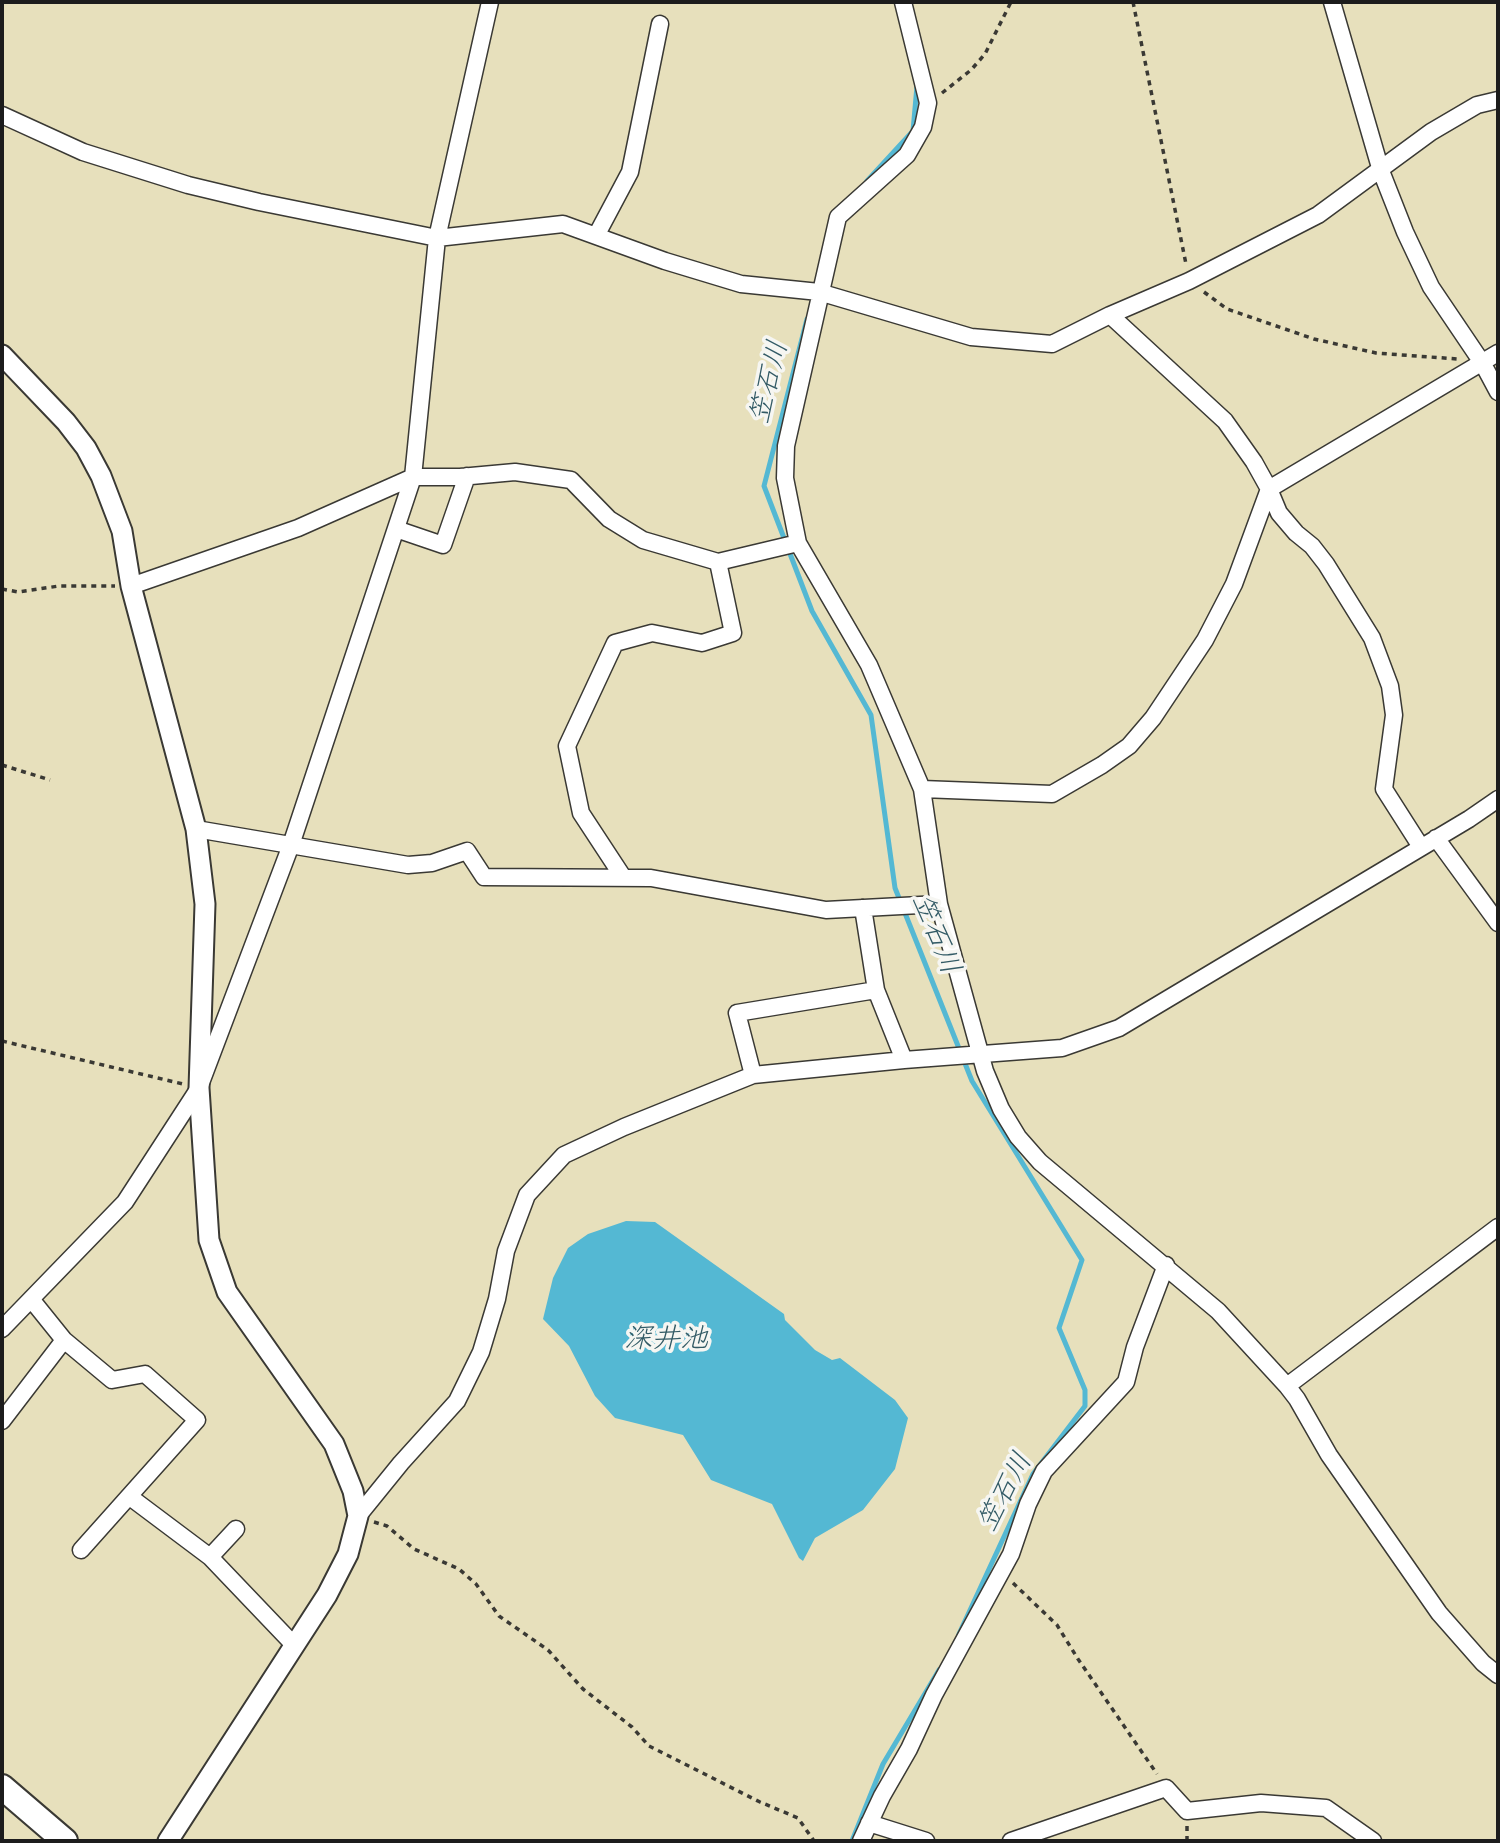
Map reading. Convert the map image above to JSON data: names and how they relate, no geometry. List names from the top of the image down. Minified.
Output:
{"water":["笠石川","深井池"]}
